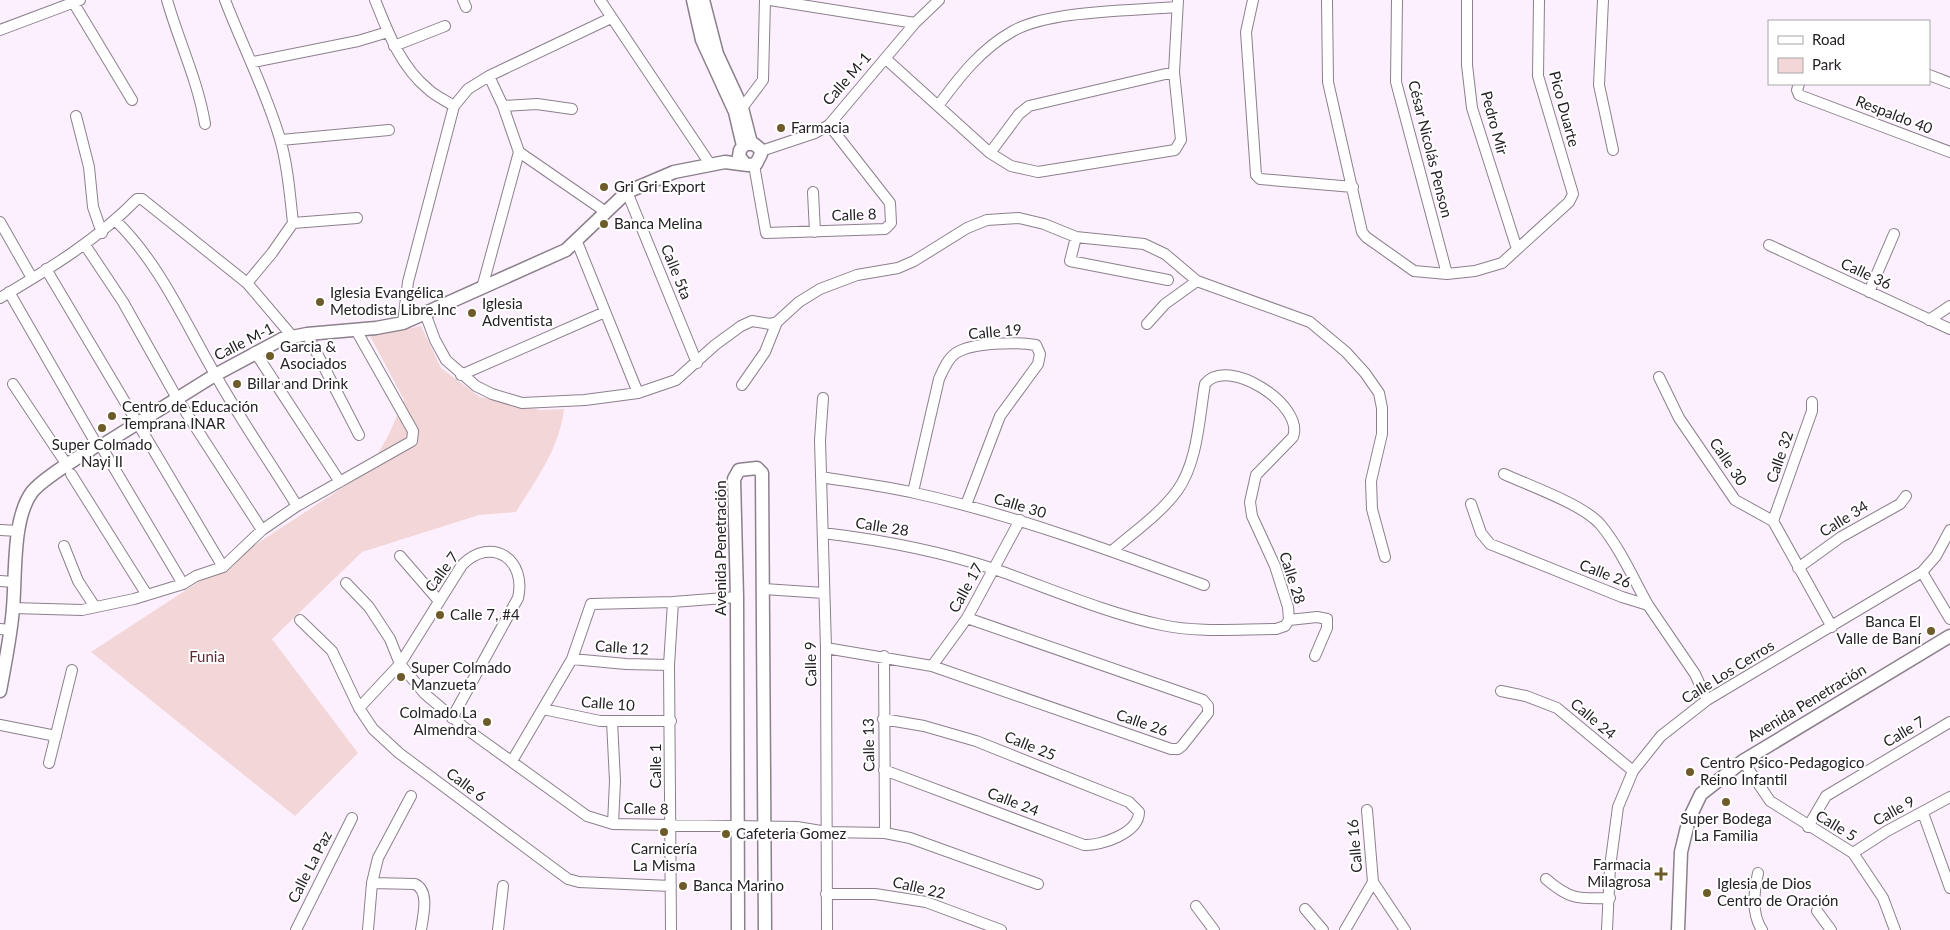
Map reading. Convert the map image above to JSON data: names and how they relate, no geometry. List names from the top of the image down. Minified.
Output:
{"streets":{"street":["Calle M-1","Pico Duarte","Respaldo 40","Pedro Mir","César Nicolás Penson","Calle 8","Calle 5ta","Calle 36","Calle 19","Calle 32","Calle 30","Calle 34","Calle 28","Avenida Penetración","Calle 7","Calle 26","Calle 17","Calle 12","Calle 9","Calle Los Cerros","Calle 10","Calle 24","Calle 13","Calle 25","Calle 1","Calle 6","Calle 5","Calle 16","Calle La Paz","Calle 22"]},"crossings":[["Calle M-1","Calle 8"],["Calle M-1","Calle 5ta"],["Pico Duarte","Pedro Mir"],["Calle 8","Avenida Penetración"],["Calle 8","Calle 7"],["Calle 8","Calle 9"],["Calle 8","Calle 13"],["Calle 8","Calle 1"],["Calle 19","Calle 30"],["Calle 32","Calle 30"],["Calle 30","Calle 28"],["Calle 30","Calle 17"],["Calle 30","Calle 9"],["Calle 28","Calle 17"],["Calle 28","Calle 9"],["Avenida Penetración","Calle 5"],["Calle 7","Calle 6"],["Calle 7","Calle 5"],["Calle 26","Calle 17"],["Calle 26","Calle 9"],["Calle 26","Calle 13"],["Calle 12","Calle 1"],["Calle 9","Calle 5"],["Calle 9","Calle 22"],["Calle Los Cerros","Calle 24"],["Calle 10","Calle 1"],["Calle 24","Calle 13"],["Calle 24","Calle 25"],["Calle 13","Calle 25"],["Calle 1","Calle 6"]],"parks":["Funia"],"places":{"other":["Farmacia","Gri Gri Export","Banca Melina","Iglesia Evangélica Metodista Libre.Inc","Iglesia Adventista","Garcia & Asociados","Billar and Drink","Centro de Educación Temprana INAR","Super Colmado Nayi II","Calle 7, #4","Banca El Valle de Baní","Super Colmado Manzueta","Colmado La Almendra","Centro Psico-Pedagogico Reino Infantil","Super Bodega La Familia","Carnicería La Misma","Cafeteria Gomez","Banca Marino","Iglesia de Dios Centro de Oración"],"health":["Farmacia Milagrosa"]},"legend":["Road","Park"]}
